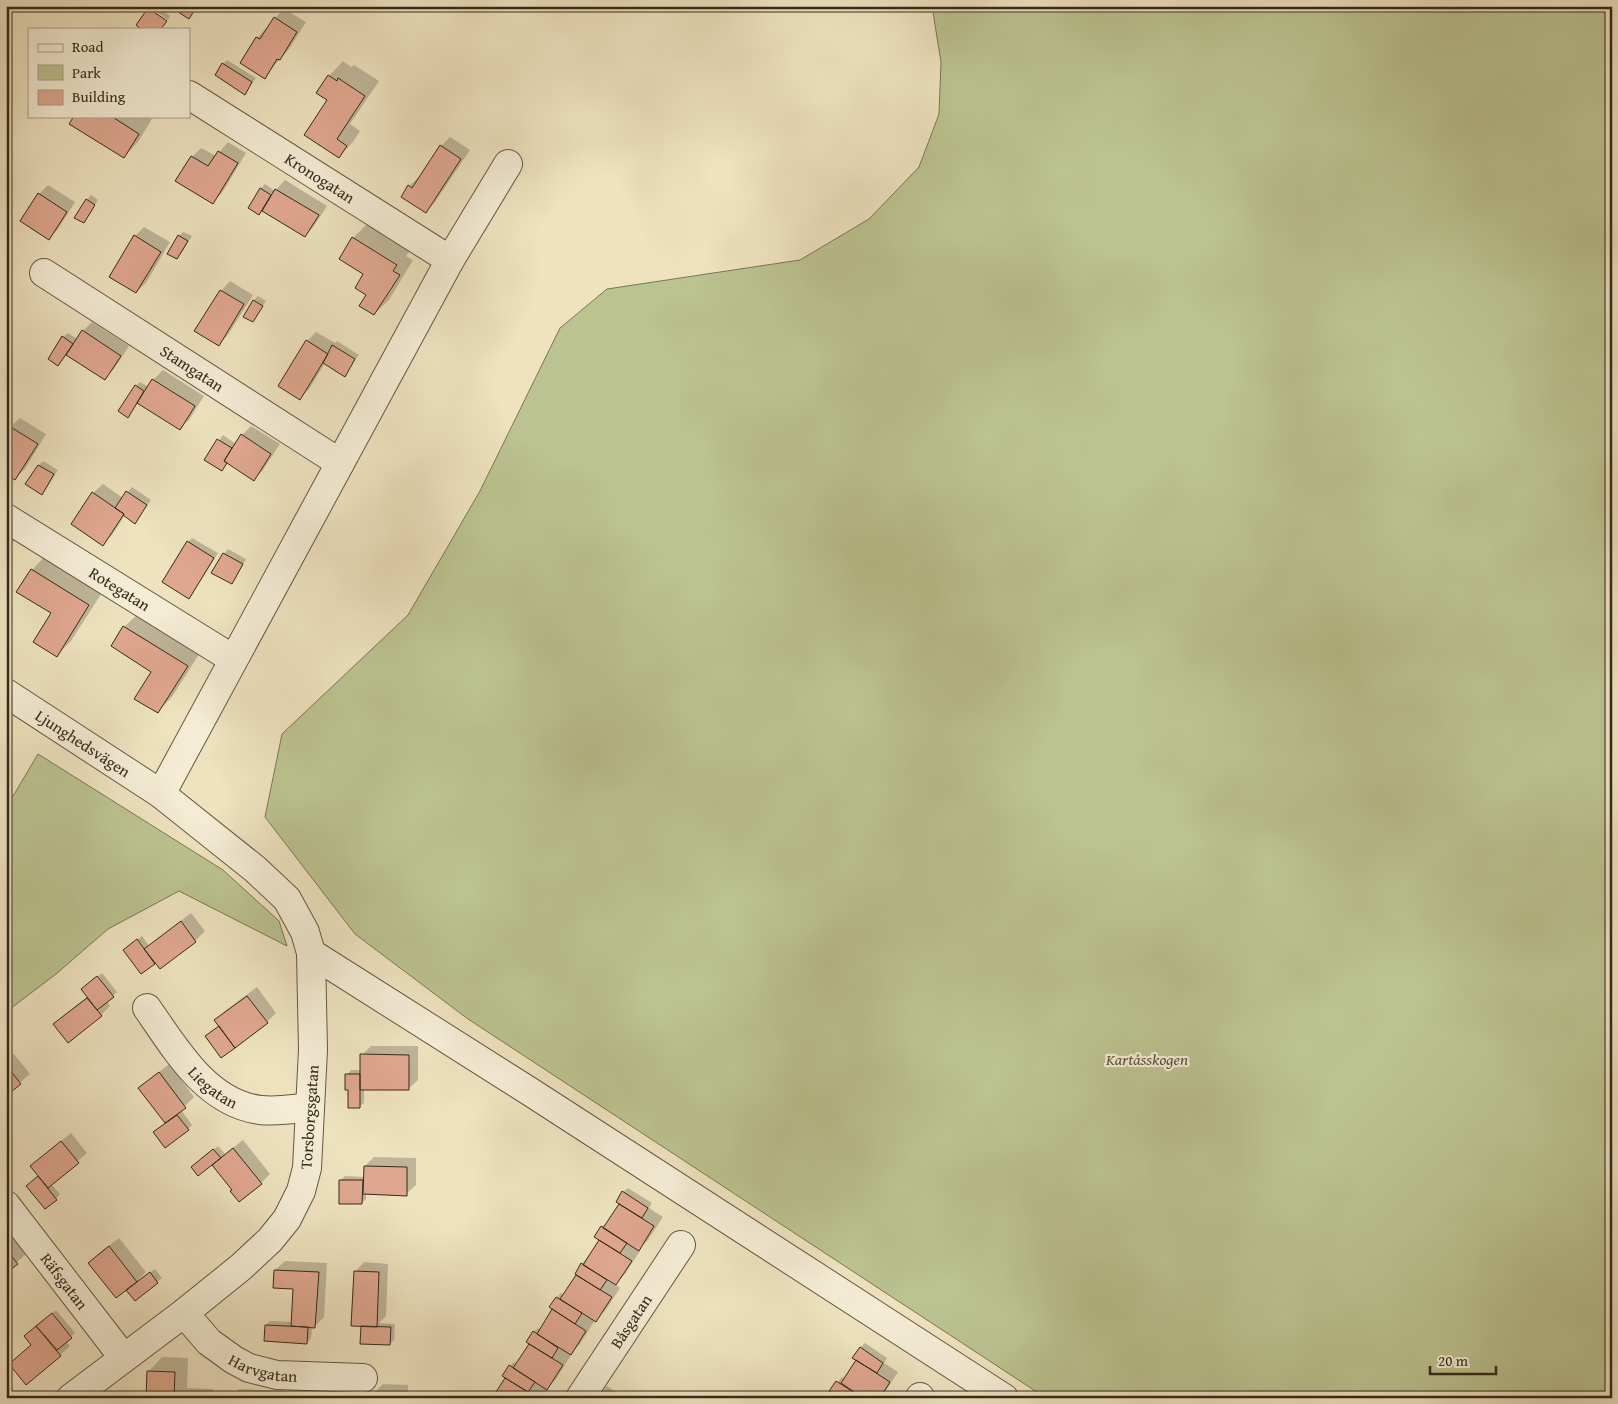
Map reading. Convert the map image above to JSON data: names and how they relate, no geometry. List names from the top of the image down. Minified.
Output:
{"streets":{"street":["Kronogatan","Stamgatan","Rotegatan","Ljunghedsvägen","Liegatan","Torsborgsgatan","Räfsgatan","Båsgatan","Harvgatan"]},"crossings":[["Ljunghedsvägen","Torsborgsgatan"],["Liegatan","Torsborgsgatan"],["Torsborgsgatan","Räfsgatan"],["Torsborgsgatan","Harvgatan"]],"parks":["Kartåsskogen"],"legend":["Road","Park","Building"],"scale_bar":"20 m"}
